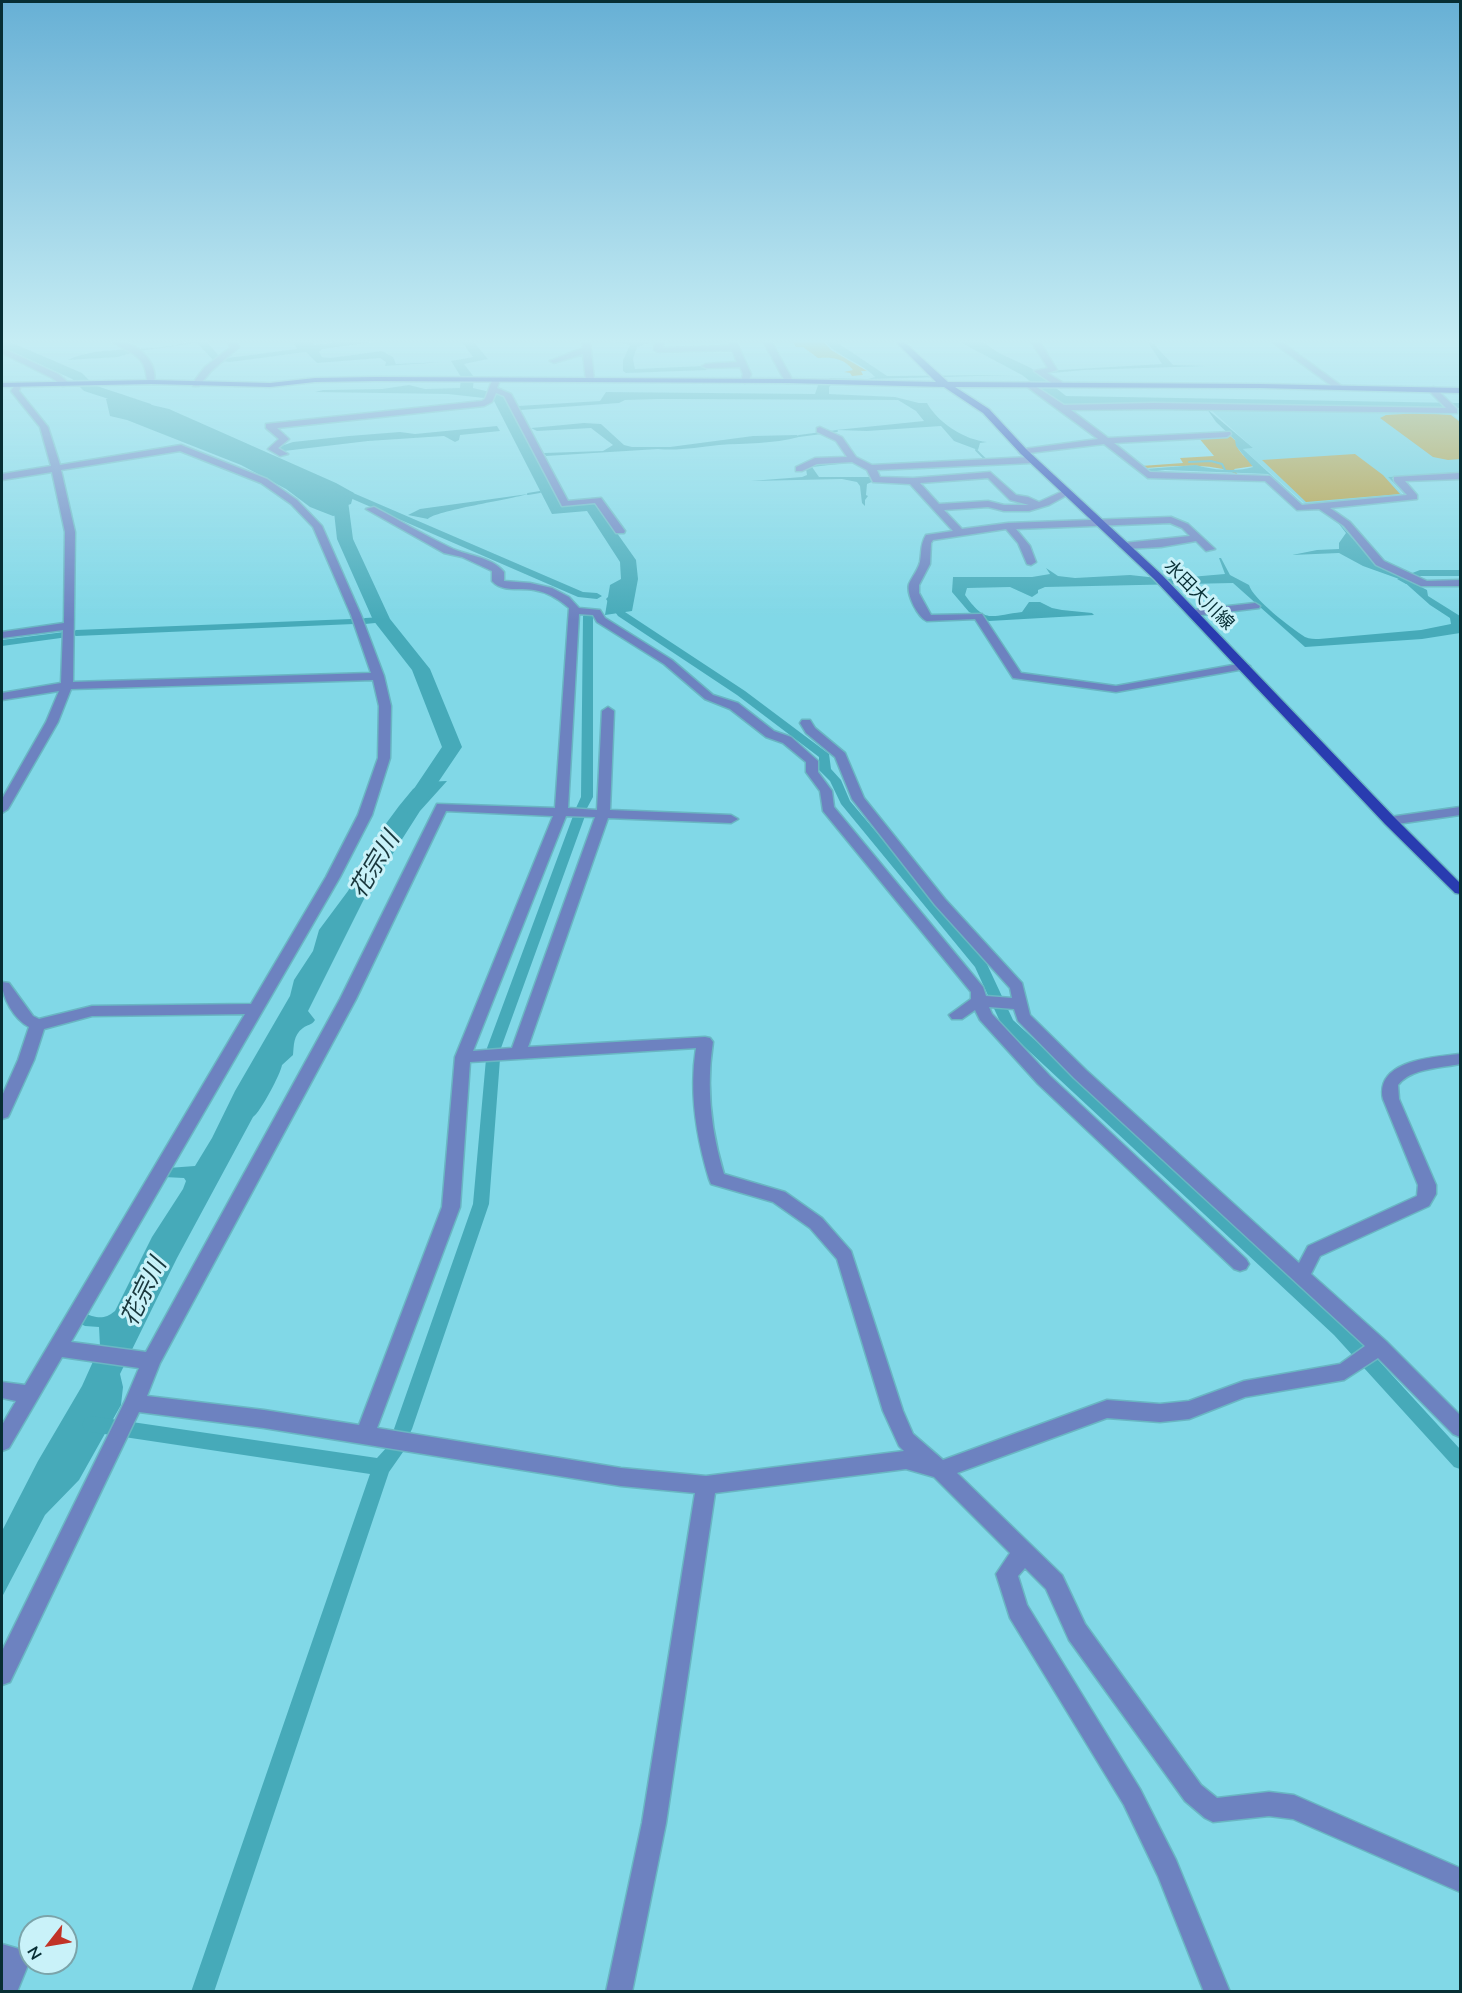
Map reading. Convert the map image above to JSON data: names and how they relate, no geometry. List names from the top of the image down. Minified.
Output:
{"streets":{"main road":["水田大川線"]},"water":["花宗川"],"north":"bottom left"}
